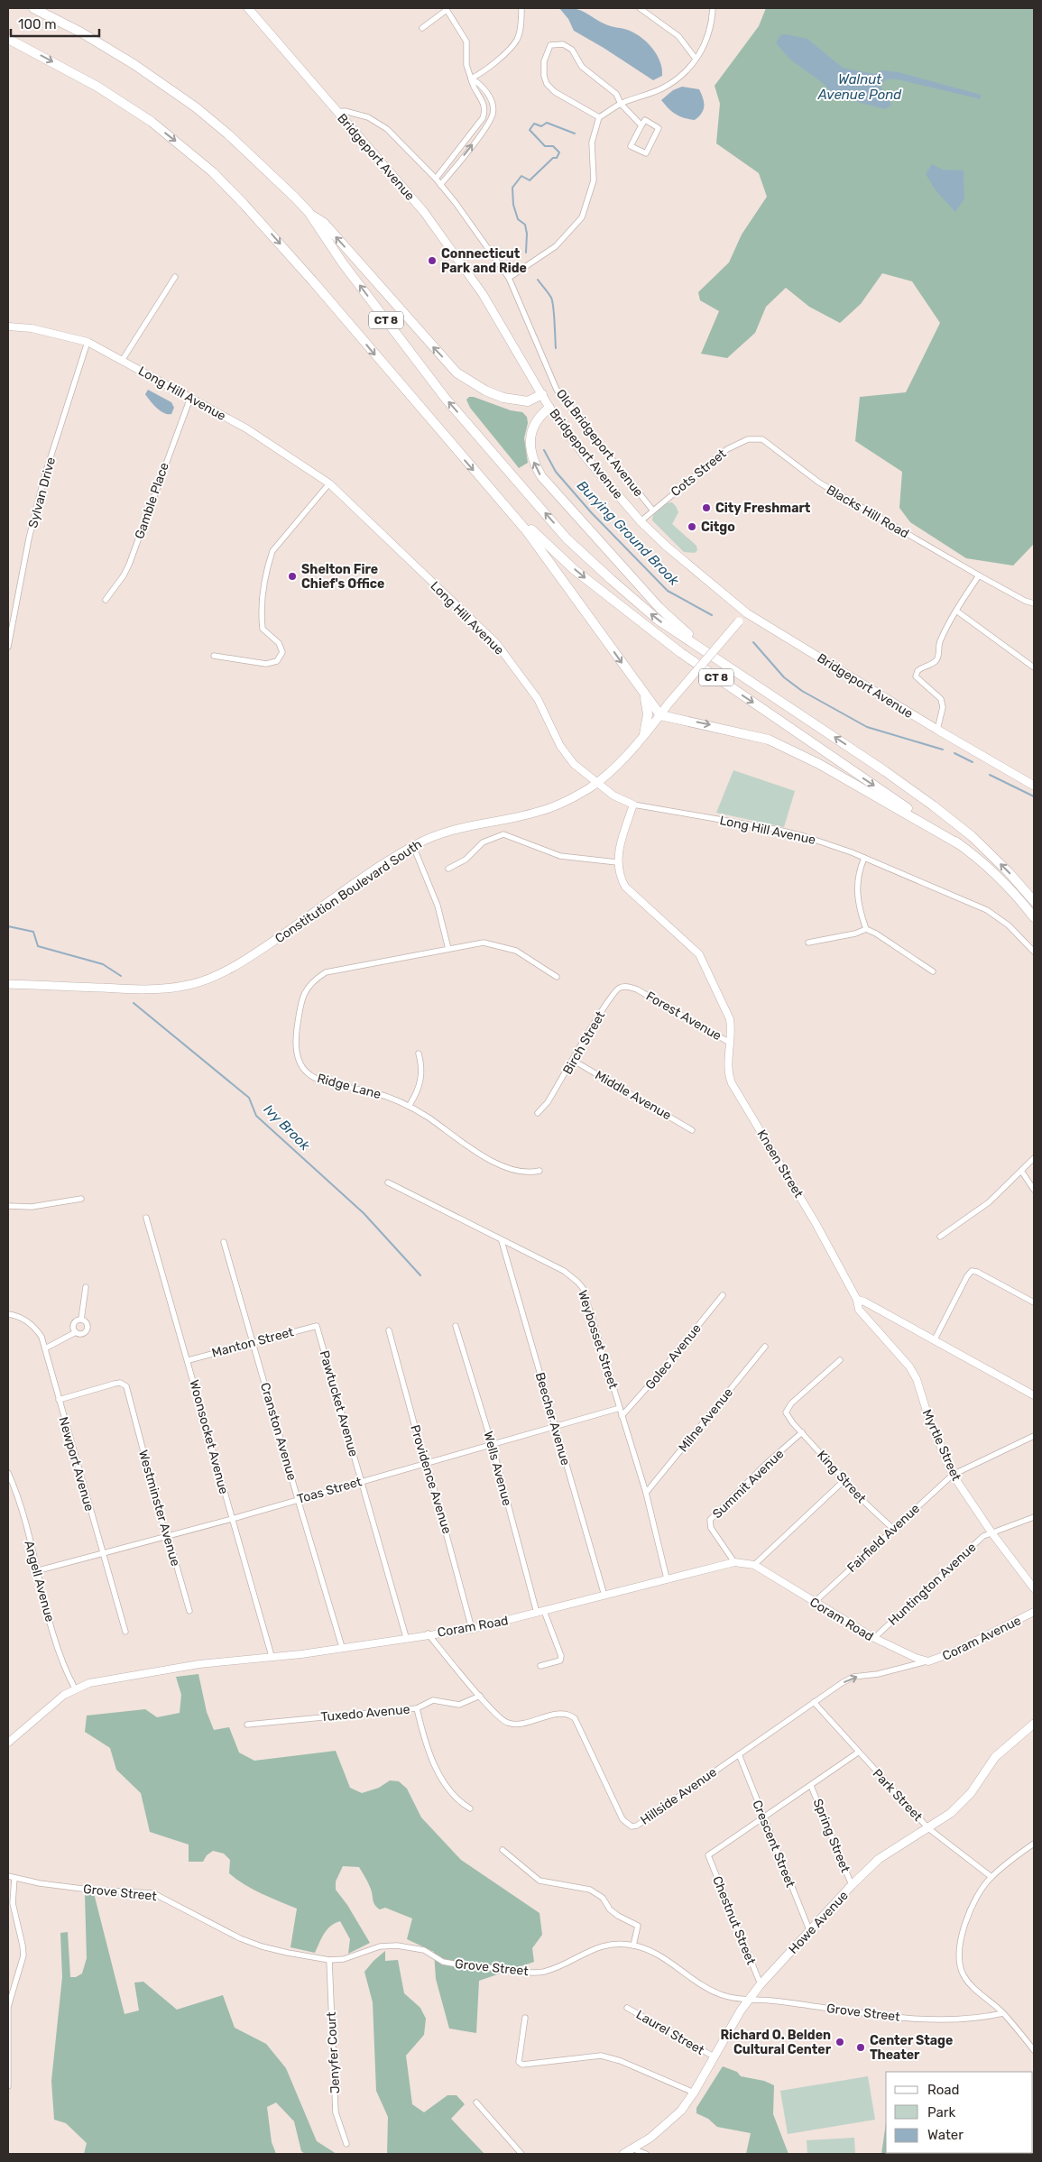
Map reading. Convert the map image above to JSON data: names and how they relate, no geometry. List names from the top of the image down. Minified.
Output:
{"streets":{"highway":["CT 8"],"main road":["Bridgeport Avenue","Constitution Boulevard South","Howe Avenue"],"street":["Long Hill Avenue","Old Bridgeport Avenue","Cots Street","Sylvan Drive","Gamble Place","Blacks Hill Road","Forest Avenue","Birch Street","Ridge Lane","Middle Avenue","Kneen Street","Weybosset Street","Manton Street","Golec Avenue","Pawtucket Avenue","Beecher Avenue","Milne Avenue","Cranston Avenue","Woonsocket Avenue","Myrtle Street","Newport Avenue","Wells Avenue","King Street","Providence Avenue","Summit Avenue","Toas Street","Westminster Avenue","Fairfield Avenue","Angell Avenue","Huntington Avenue","Coram Road","Coram Avenue","Tuxedo Avenue","Park Street","Hillside Avenue","Spring Street","Crescent Street","Grove Street","Chestnut Street","Laurel Street","Jenyfer Court"]},"crossings":[["Bridgeport Avenue","Old Bridgeport Avenue"],["Bridgeport Avenue","Cots Street"],["Bridgeport Avenue","Constitution Boulevard South"],["Long Hill Avenue","Sylvan Drive"],["Long Hill Avenue","Gamble Place"],["Long Hill Avenue","Constitution Boulevard South"],["Long Hill Avenue","Kneen Street"],["Old Bridgeport Avenue","Cots Street"],["Cots Street","Blacks Hill Road"],["Forest Avenue","Birch Street"],["Forest Avenue","Kneen Street"],["Birch Street","Middle Avenue"],["Kneen Street","Myrtle Street"],["Weybosset Street","Golec Avenue"],["Weybosset Street","Beecher Avenue"],["Weybosset Street","Milne Avenue"],["Weybosset Street","Toas Street"],["Weybosset Street","Coram Road"],["Manton Street","Pawtucket Avenue"],["Manton Street","Cranston Avenue"],["Manton Street","Woonsocket Avenue"],["Pawtucket Avenue","Toas Street"],["Pawtucket Avenue","Coram Road"],["Beecher Avenue","Toas Street"],["Beecher Avenue","Coram Road"],["Cranston Avenue","Toas Street"],["Cranston Avenue","Coram Road"],["Woonsocket Avenue","Toas Street"],["Woonsocket Avenue","Coram Road"],["Myrtle Street","Fairfield Avenue"],["Myrtle Street","Huntington Avenue"],["Newport Avenue","Toas Street"],["Newport Avenue","Westminster Avenue"],["Wells Avenue","Toas Street"],["Wells Avenue","Coram Road"],["King Street","Summit Avenue"],["King Street","Fairfield Avenue"],["Providence Avenue","Toas Street"],["Providence Avenue","Coram Road"],["Summit Avenue","Coram Road"],["Toas Street","Westminster Avenue"],["Toas Street","Angell Avenue"],["Fairfield Avenue","Coram Road"],["Angell Avenue","Coram Road"],["Huntington Avenue","Coram Road"],["Coram Road","Coram Avenue"],["Coram Road","Hillside Avenue"],["Coram Avenue","Hillside Avenue"],["Tuxedo Avenue","Hillside Avenue"],["Park Street","Hillside Avenue"],["Park Street","Howe Avenue"],["Hillside Avenue","Crescent Street"],["Spring Street","Howe Avenue"],["Crescent Street","Chestnut Street"],["Crescent Street","Howe Avenue"],["Grove Street","Howe Avenue"],["Grove Street","Jenyfer Court"],["Chestnut Street","Howe Avenue"],["Howe Avenue","Laurel Street"]],"water":["Walnut Avenue Pond","Burying Ground Brook","Ivy Brook"],"places":["Connecticut Park and Ride","City Freshmart","Citgo","Shelton Fire Chief's Office","Richard O. Belden Cultural Center","Center Stage Theater"],"legend":["Road","Park","Water"],"scale_bar":"100 m"}
